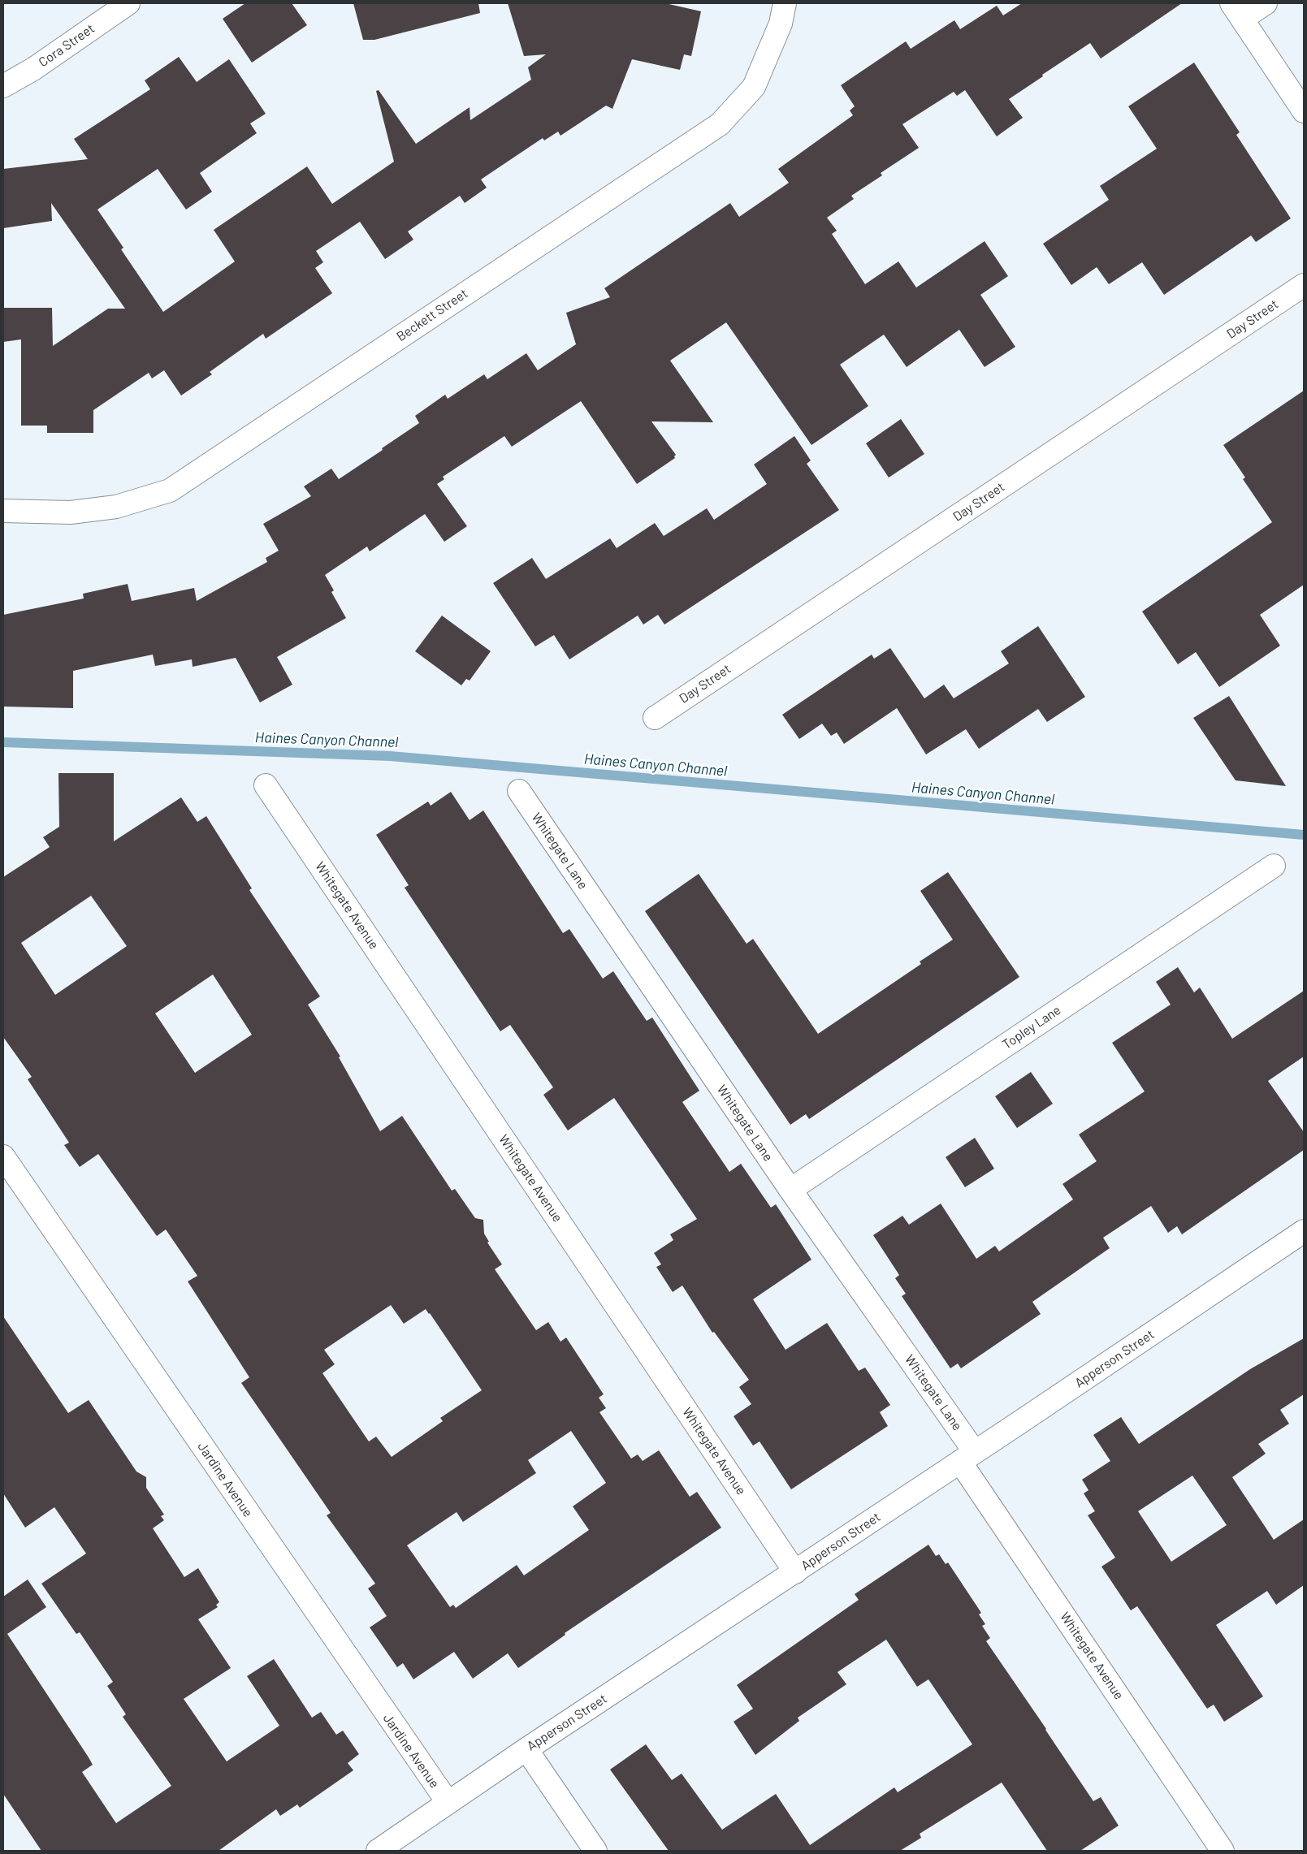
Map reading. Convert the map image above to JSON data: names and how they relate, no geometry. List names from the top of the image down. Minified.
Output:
{"streets":{"street":["Cora Street","Beckett Street","Day Street","Whitegate Lane","Whitegate Avenue","Topley Lane","Apperson Street","Jardine Avenue"]},"crossings":[["Whitegate Lane","Whitegate Avenue"],["Whitegate Lane","Topley Lane"],["Whitegate Lane","Apperson Street"],["Whitegate Avenue","Apperson Street"],["Apperson Street","Jardine Avenue"]],"water":["Haines Canyon Channel"]}
